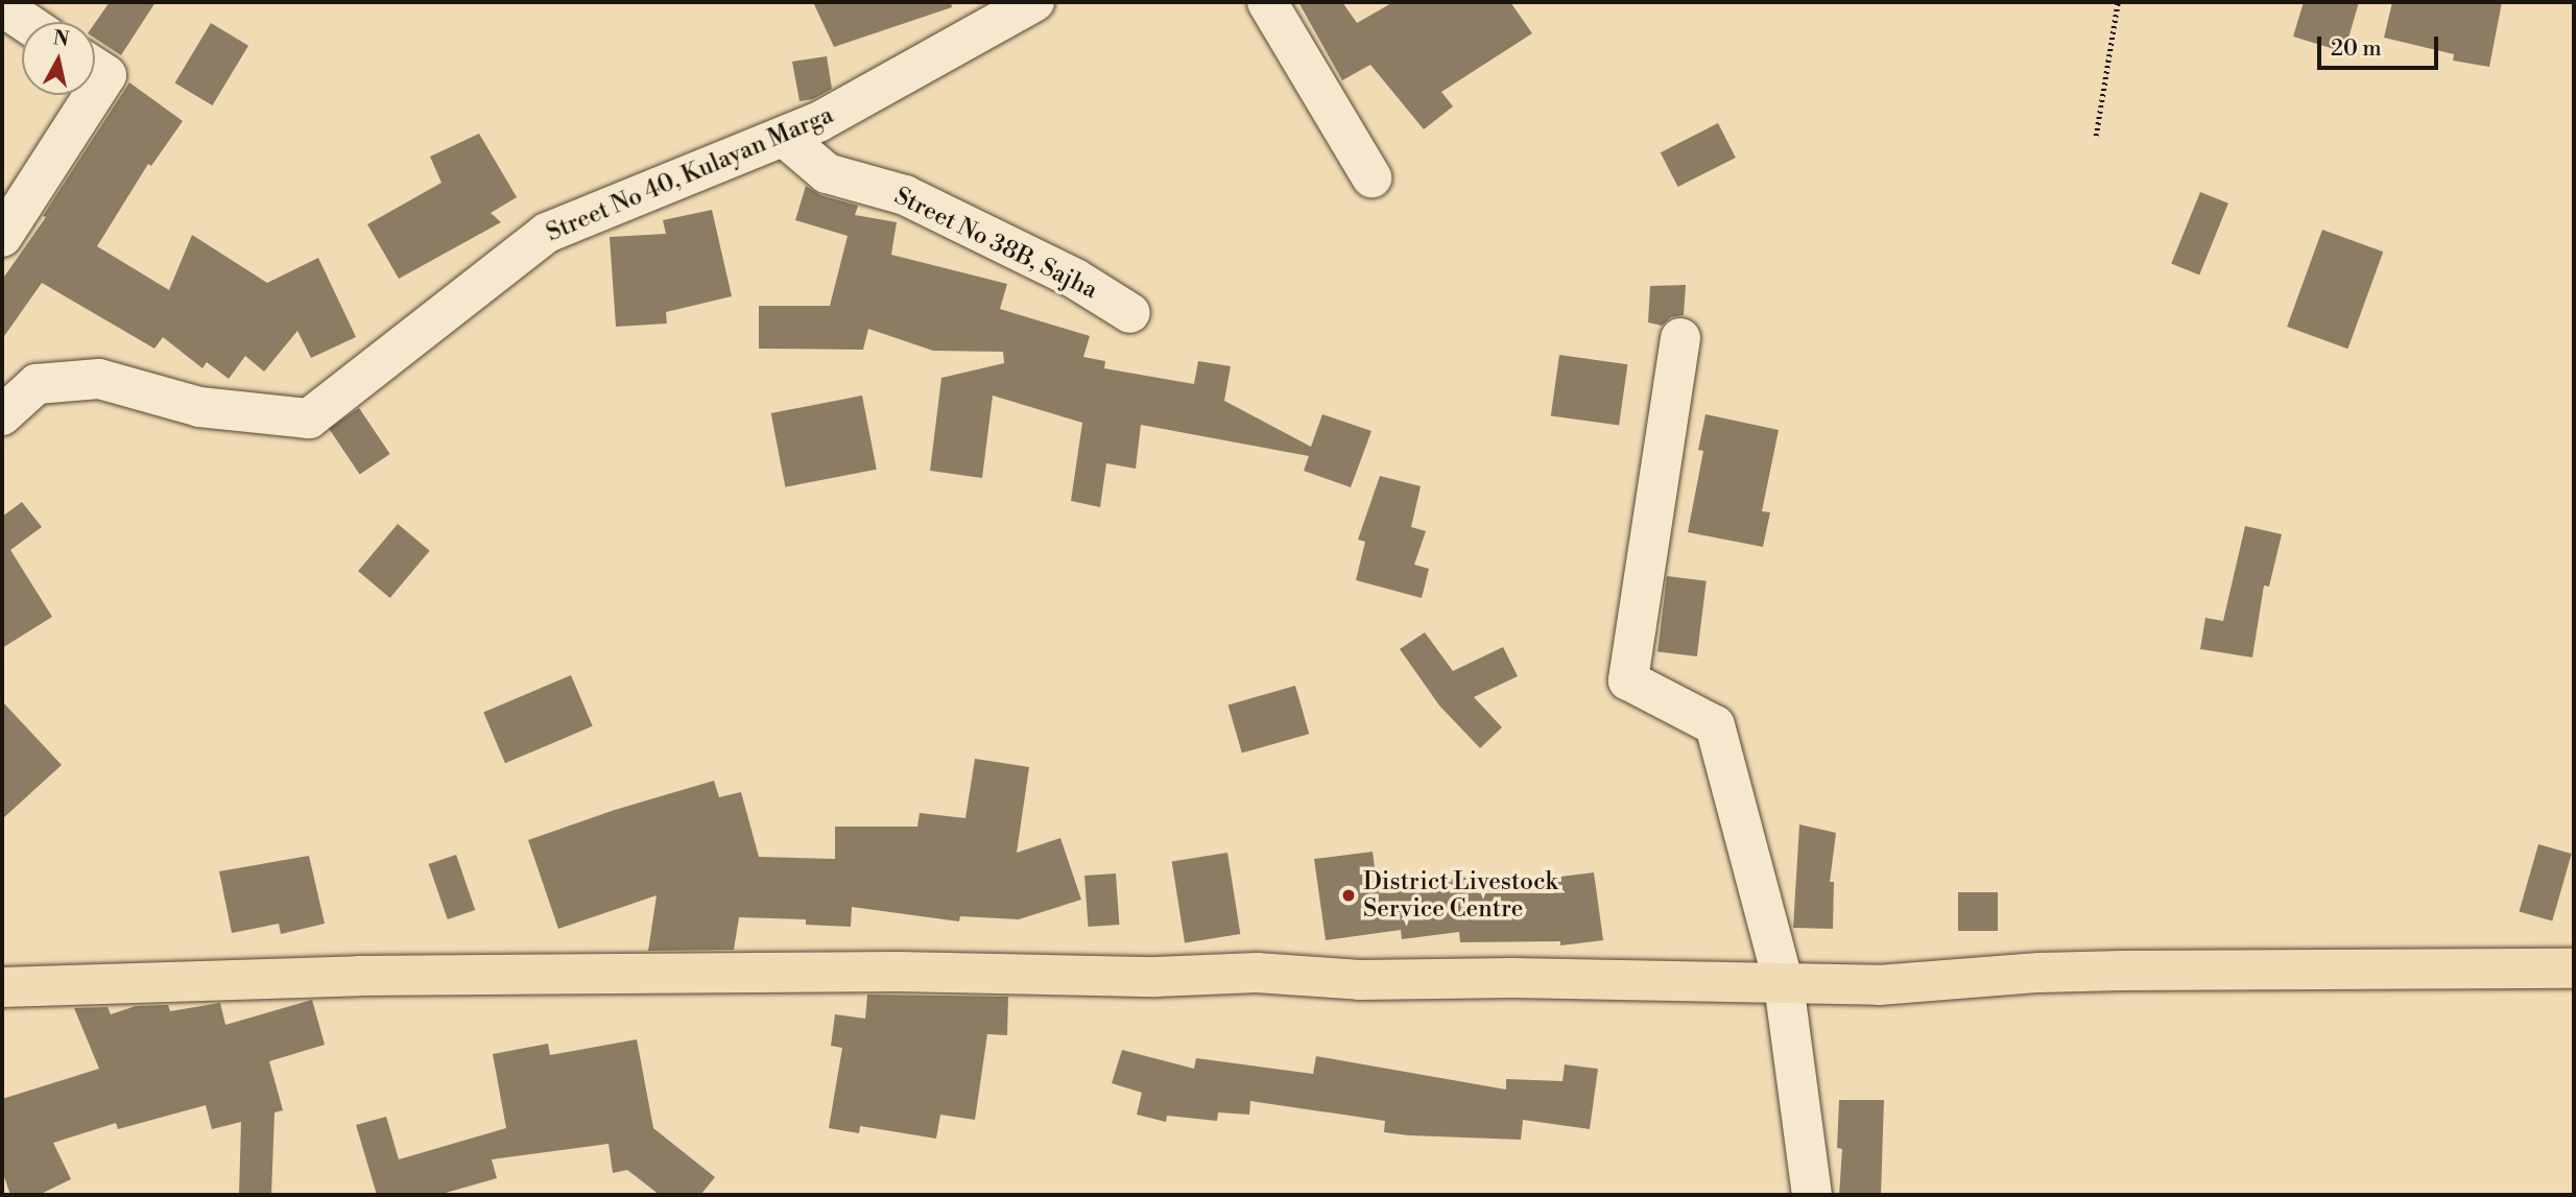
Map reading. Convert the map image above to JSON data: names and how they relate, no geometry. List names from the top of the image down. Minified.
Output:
{"streets":{"street":["Street No 40, Kulayan Marga","Street No 38B, Sajha"]},"crossings":[["Street No 40, Kulayan Marga","Street No 38B, Sajha"]],"places":["District Livestock Service Centre"],"scale_bar":"20 m","north":"top"}
